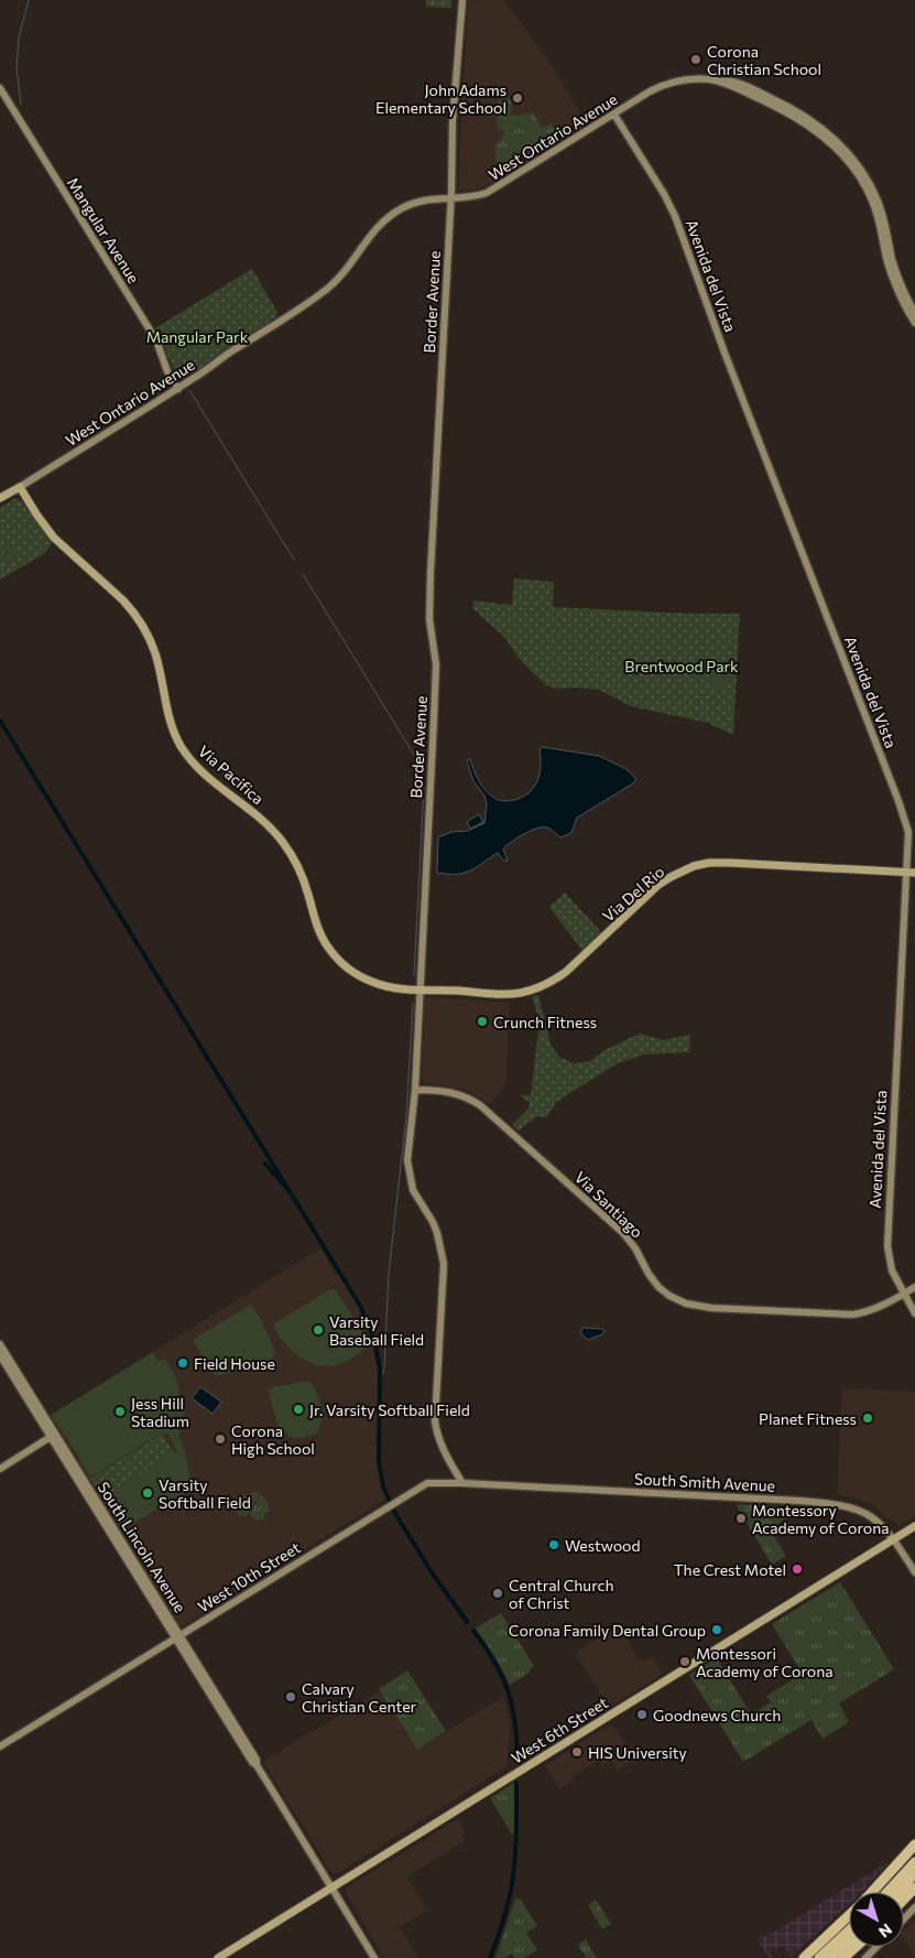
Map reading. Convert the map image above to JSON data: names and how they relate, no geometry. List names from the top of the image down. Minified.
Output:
{"streets":{"main road":["West Ontario Avenue","Via Pacifica","Via Del Rio","West 6th Street"],"street":["Mangular Avenue","Avenida del Vista","Border Avenue","Via Santiago","South Smith Avenue","South Lincoln Avenue","West 10th Street"]},"crossings":[["West Ontario Avenue","Mangular Avenue"],["West Ontario Avenue","Avenida del Vista"],["West Ontario Avenue","Border Avenue"],["West Ontario Avenue","Via Pacifica"],["Avenida del Vista","Via Del Rio"],["Avenida del Vista","Via Santiago"],["Border Avenue","Via Pacifica"],["Border Avenue","Via Del Rio"],["Border Avenue","Via Santiago"],["Border Avenue","South Smith Avenue"],["Border Avenue","West 10th Street"],["Via Pacifica","Via Del Rio"],["South Smith Avenue","West 10th Street"],["South Smith Avenue","West 6th Street"],["South Lincoln Avenue","West 10th Street"],["South Lincoln Avenue","West 6th Street"]],"parks":["Mangular Park","Brentwood Park"],"places":["Corona Christian School","John Adams Elementary School","Crunch Fitness","Varsity Baseball Field","Field House","Jr. Varsity Softball Field","Jess Hill Stadium","Planet Fitness","Corona High School","Varsity Softball Field","Montessory Academy of Corona","Westwood","The Crest Motel","Central Church of Christ","Corona Family Dental Group","Montessori Academy of Corona","Calvary Christian Center","Goodnews Church","HIS University"],"north":"bottom right"}
